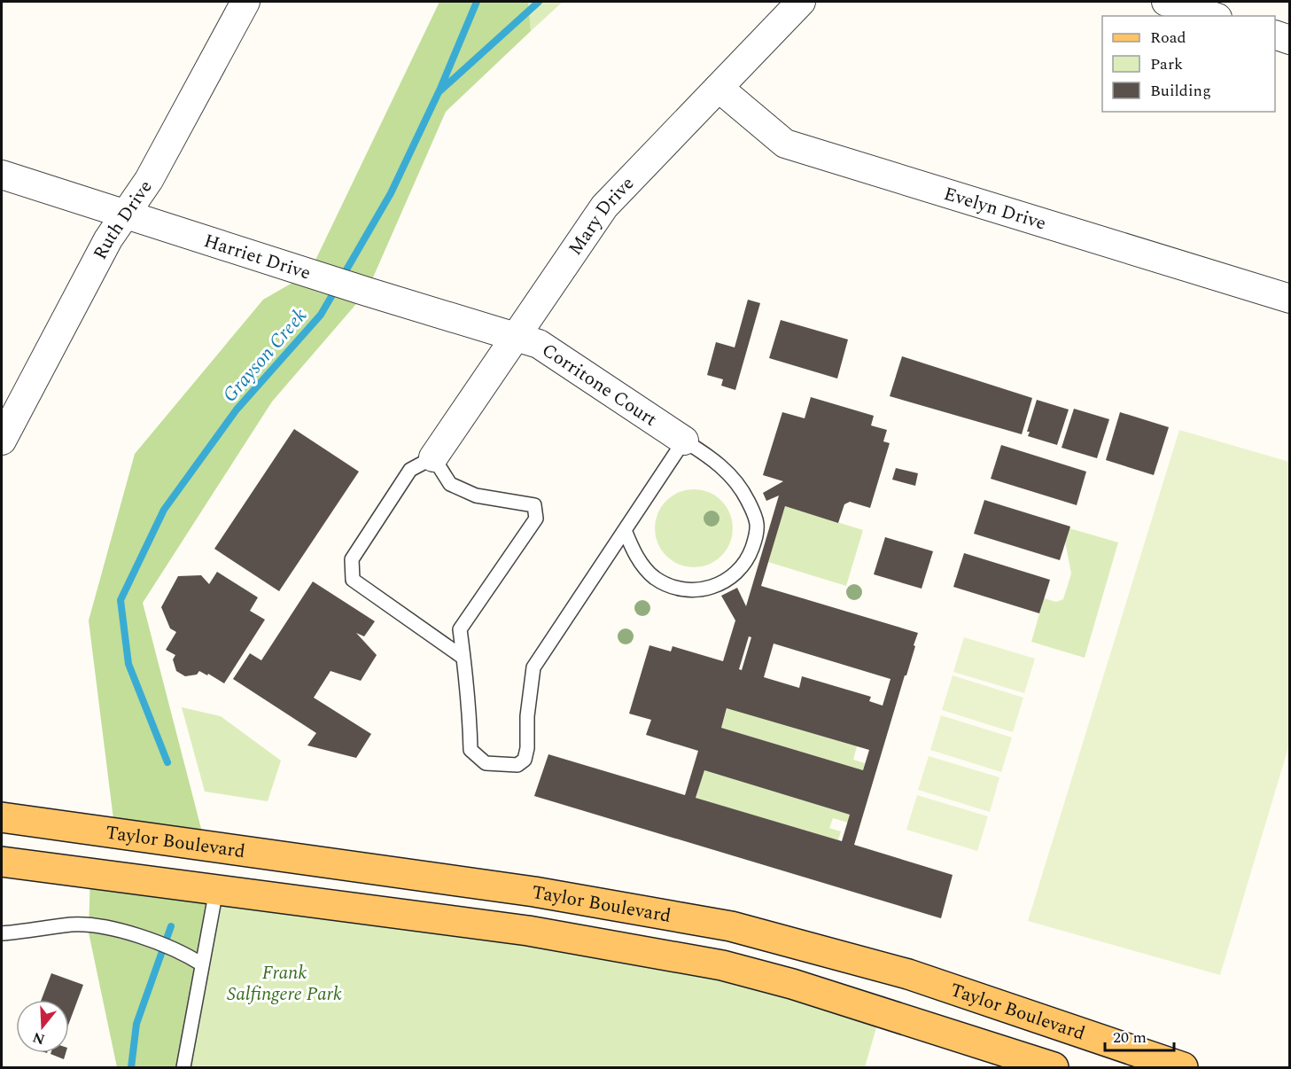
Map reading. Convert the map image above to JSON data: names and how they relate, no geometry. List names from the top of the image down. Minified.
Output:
{"streets":{"main road":["Taylor Boulevard"],"street":["Evelyn Drive","Mary Drive","Ruth Drive","Harriet Drive","Corritone Court"]},"crossings":[["Evelyn Drive","Mary Drive"],["Mary Drive","Harriet Drive"],["Mary Drive","Corritone Court"],["Ruth Drive","Harriet Drive"],["Harriet Drive","Corritone Court"]],"water":["Grayson Creek"],"parks":["Frank Salfingere Park"],"legend":["Road","Park","Building"],"scale_bar":"20 m","north":"bottom"}
